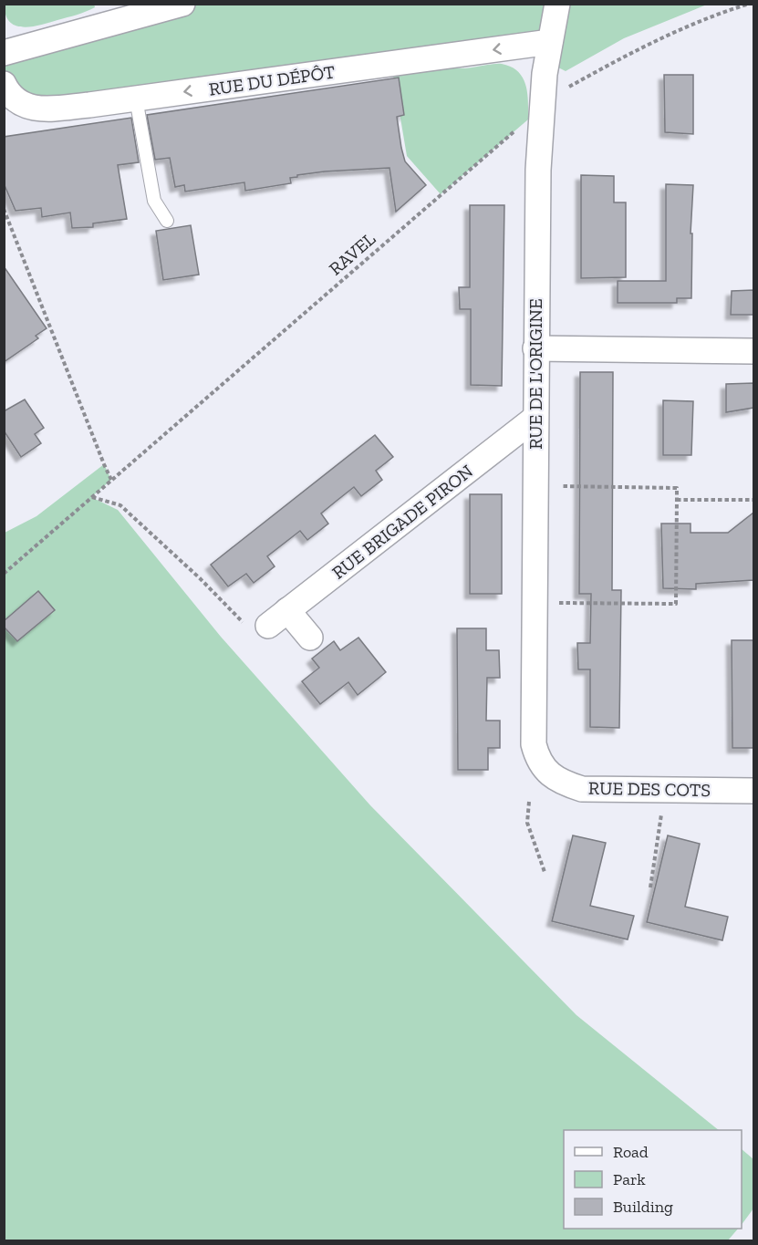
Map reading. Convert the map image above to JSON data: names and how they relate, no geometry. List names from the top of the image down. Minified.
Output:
{"streets":{"street":["RUE DU DÉPÔT","RUE DE L'ORIGINE","RUE BRIGADE PIRON","RUE DES COTS"],"path":["RAVEL"]},"crossings":[["RUE DU DÉPÔT","RUE DE L'ORIGINE"],["RAVEL","RUE DE L'ORIGINE"],["RUE DE L'ORIGINE","RUE BRIGADE PIRON"],["RUE DE L'ORIGINE","RUE DES COTS"]],"one_way":["RUE DU DÉPÔT"],"legend":["Road","Park","Building"]}
